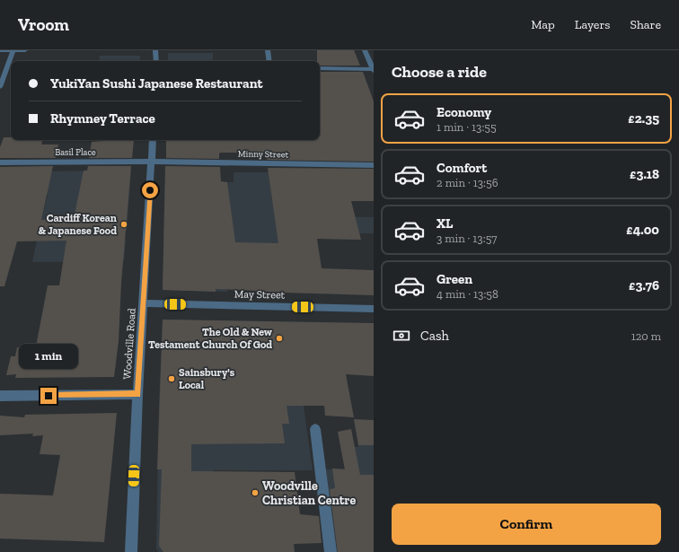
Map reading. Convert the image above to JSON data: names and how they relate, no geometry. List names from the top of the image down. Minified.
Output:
{"streets":{"street":["Basil Place","Minny Street","May Street","Woodville Road"]},"crossings":[["Basil Place","Minny Street"],["Basil Place","Woodville Road"],["Minny Street","Woodville Road"],["May Street","Woodville Road"]],"places":["Cardiff Korean & Japanese Food","The Old & New Testament Church Of God","Sainsbury's Local","Woodville Christian Centre"],"page":{"header":"Vroom","nav":["Map","Layers","Share"],"heading":"Choose a ride","banner":["YukiYan Sushi Japanese Restaurant","Rhymney Terrace"],"list":[{"name":"Economy","note":"1 min · 13:55","value":"£2.35"},{"name":"Comfort","note":"2 min · 13:56","value":"£3.18"},{"name":"XL","note":"3 min · 13:57","value":"£4.00"},{"name":"Green","note":"4 min · 13:58","value":"£3.76"}],"pay":["Cash","120 m"],"bubble":"1 min","buttons":"Confirm"}}
